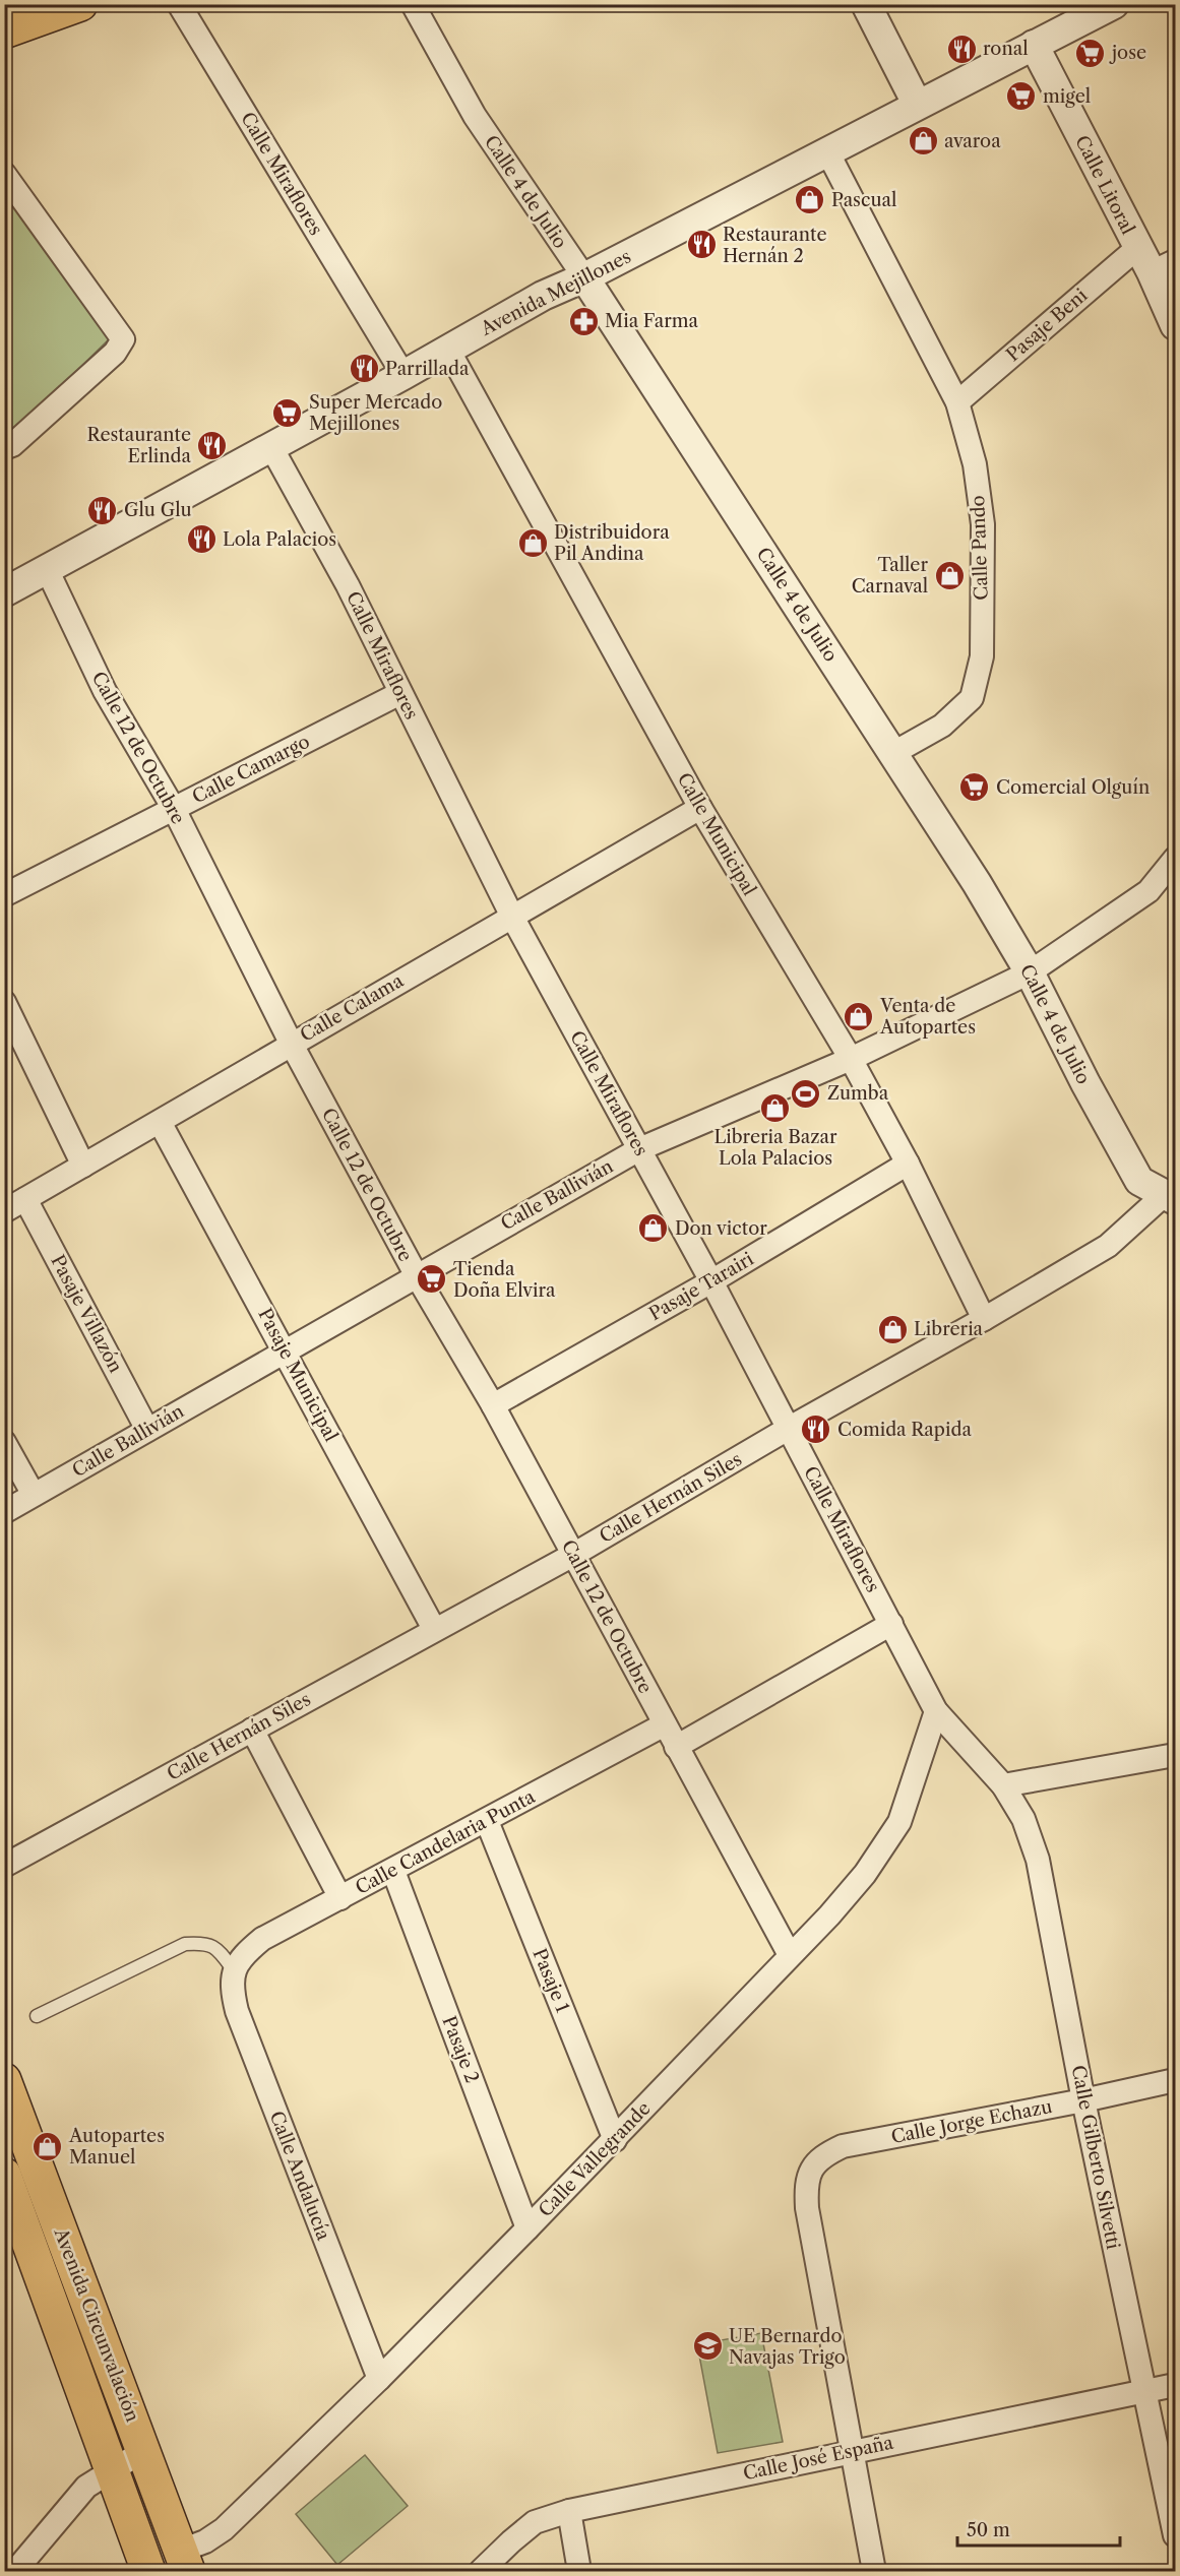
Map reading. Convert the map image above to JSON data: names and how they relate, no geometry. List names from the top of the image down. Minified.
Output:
{"streets":{"main road":["Avenida Circunvalación"],"street":["Calle Miraflores","Calle Litoral","Calle 4 de Julio","Avenida Mejillones","Pasaje Beni","Calle Pando","Calle 12 de Octubre","Calle Camargo","Calle Municipal","Calle Calama","Calle Ballivián","Pasaje Tarairi","Pasaje Villazón","Pasaje Municipal","Calle Hernán Siles","Calle Candelaria Punta","Pasaje 1","Pasaje 2","Calle Jorge Echazu","Calle Gilberto Silvetti","Calle Vallegrande","Calle Andalucía","Calle José España"]},"crossings":[["Calle Miraflores","Avenida Mejillones"],["Calle Miraflores","Calle Camargo"],["Calle Miraflores","Calle Calama"],["Calle Miraflores","Calle Ballivián"],["Calle Miraflores","Pasaje Tarairi"],["Calle Miraflores","Calle Hernán Siles"],["Calle Miraflores","Calle Gilberto Silvetti"],["Calle Miraflores","Calle Vallegrande"],["Calle Litoral","Avenida Mejillones"],["Calle Litoral","Pasaje Beni"],["Calle 4 de Julio","Avenida Mejillones"],["Calle 4 de Julio","Calle Pando"],["Calle 4 de Julio","Calle Ballivián"],["Calle 4 de Julio","Calle Hernán Siles"],["Avenida Mejillones","Calle Pando"],["Avenida Mejillones","Calle 12 de Octubre"],["Avenida Mejillones","Calle Municipal"],["Pasaje Beni","Calle Pando"],["Calle 12 de Octubre","Calle Camargo"],["Calle 12 de Octubre","Calle Calama"],["Calle 12 de Octubre","Calle Ballivián"],["Calle 12 de Octubre","Pasaje Tarairi"],["Calle 12 de Octubre","Calle Hernán Siles"],["Calle 12 de Octubre","Calle Candelaria Punta"],["Calle 12 de Octubre","Calle Vallegrande"],["Calle Municipal","Calle Calama"],["Calle Municipal","Calle Ballivián"],["Calle Municipal","Pasaje Tarairi"],["Calle Municipal","Calle Hernán Siles"],["Calle Calama","Pasaje Villazón"],["Calle Calama","Pasaje Municipal"],["Calle Ballivián","Pasaje Villazón"],["Calle Ballivián","Pasaje Municipal"],["Pasaje Municipal","Calle Hernán Siles"],["Calle Candelaria Punta","Pasaje 1"],["Calle Candelaria Punta","Pasaje 2"],["Calle Candelaria Punta","Calle Andalucía"],["Pasaje 1","Calle Vallegrande"],["Pasaje 2","Calle Vallegrande"],["Calle Jorge Echazu","Calle Gilberto Silvetti"],["Calle Jorge Echazu","Calle José España"],["Calle Gilberto Silvetti","Calle José España"],["Calle Vallegrande","Calle Andalucía"],["Calle Vallegrande","Avenida Circunvalación"]],"places":{"restaurant":["ronal","Restaurante Hernán 2","Parrillada","Restaurante Erlinda","Glu Glu","Lola Palacios","Comida Rapida"],"supermarket":["jose","migel","Super Mercado Mejillones","Comercial Olguín","Tienda Doña Elvira"],"shop":["avaroa","Pascual","Distribuidora Pil Andina","Taller Carnaval","Venta de Autopartes","Libreria Bazar Lola Palacios","Don victor","Libreria","Autopartes Manuel"],"pharmacy":["Mia Farma"],"sports":["Zumba"],"school or university":["UE Bernardo Navajas Trigo"]},"scale_bar":"50 m"}
